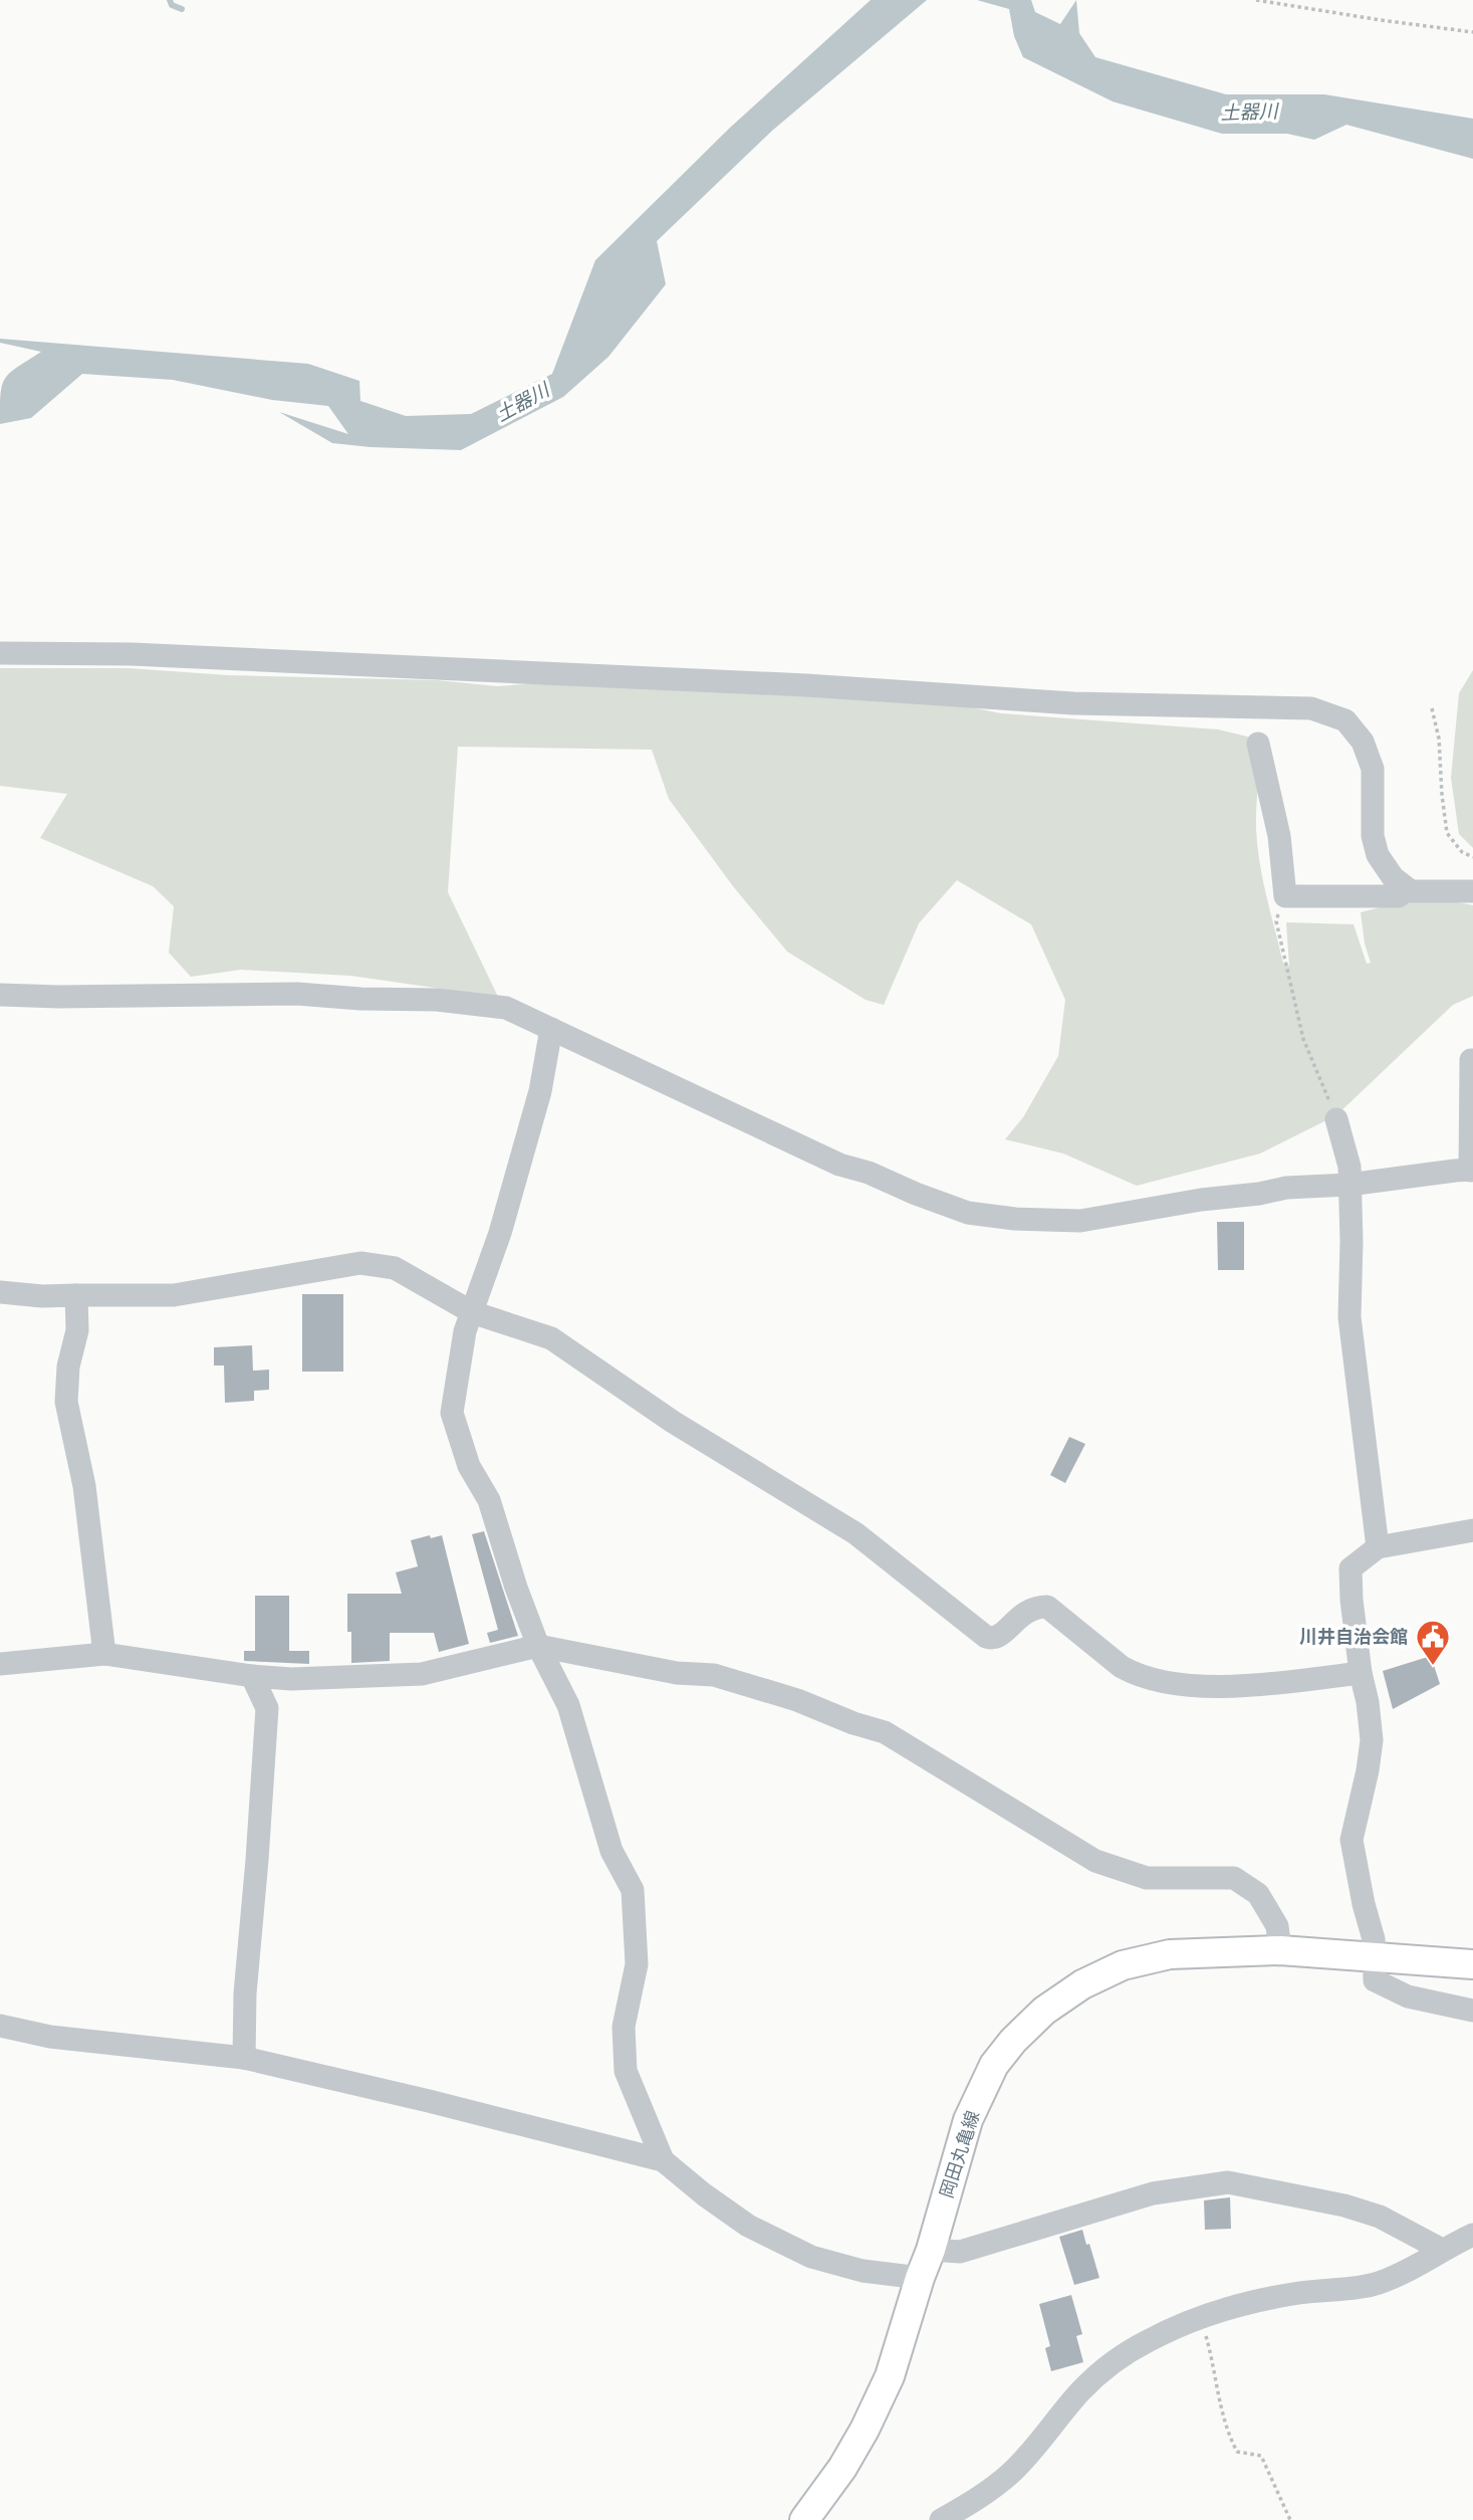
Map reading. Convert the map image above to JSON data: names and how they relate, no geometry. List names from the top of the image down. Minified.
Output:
{"streets":{"main road":["岡田丸亀線"]},"water":["土器川"],"places":{"public building":["川井自治会館"]}}
